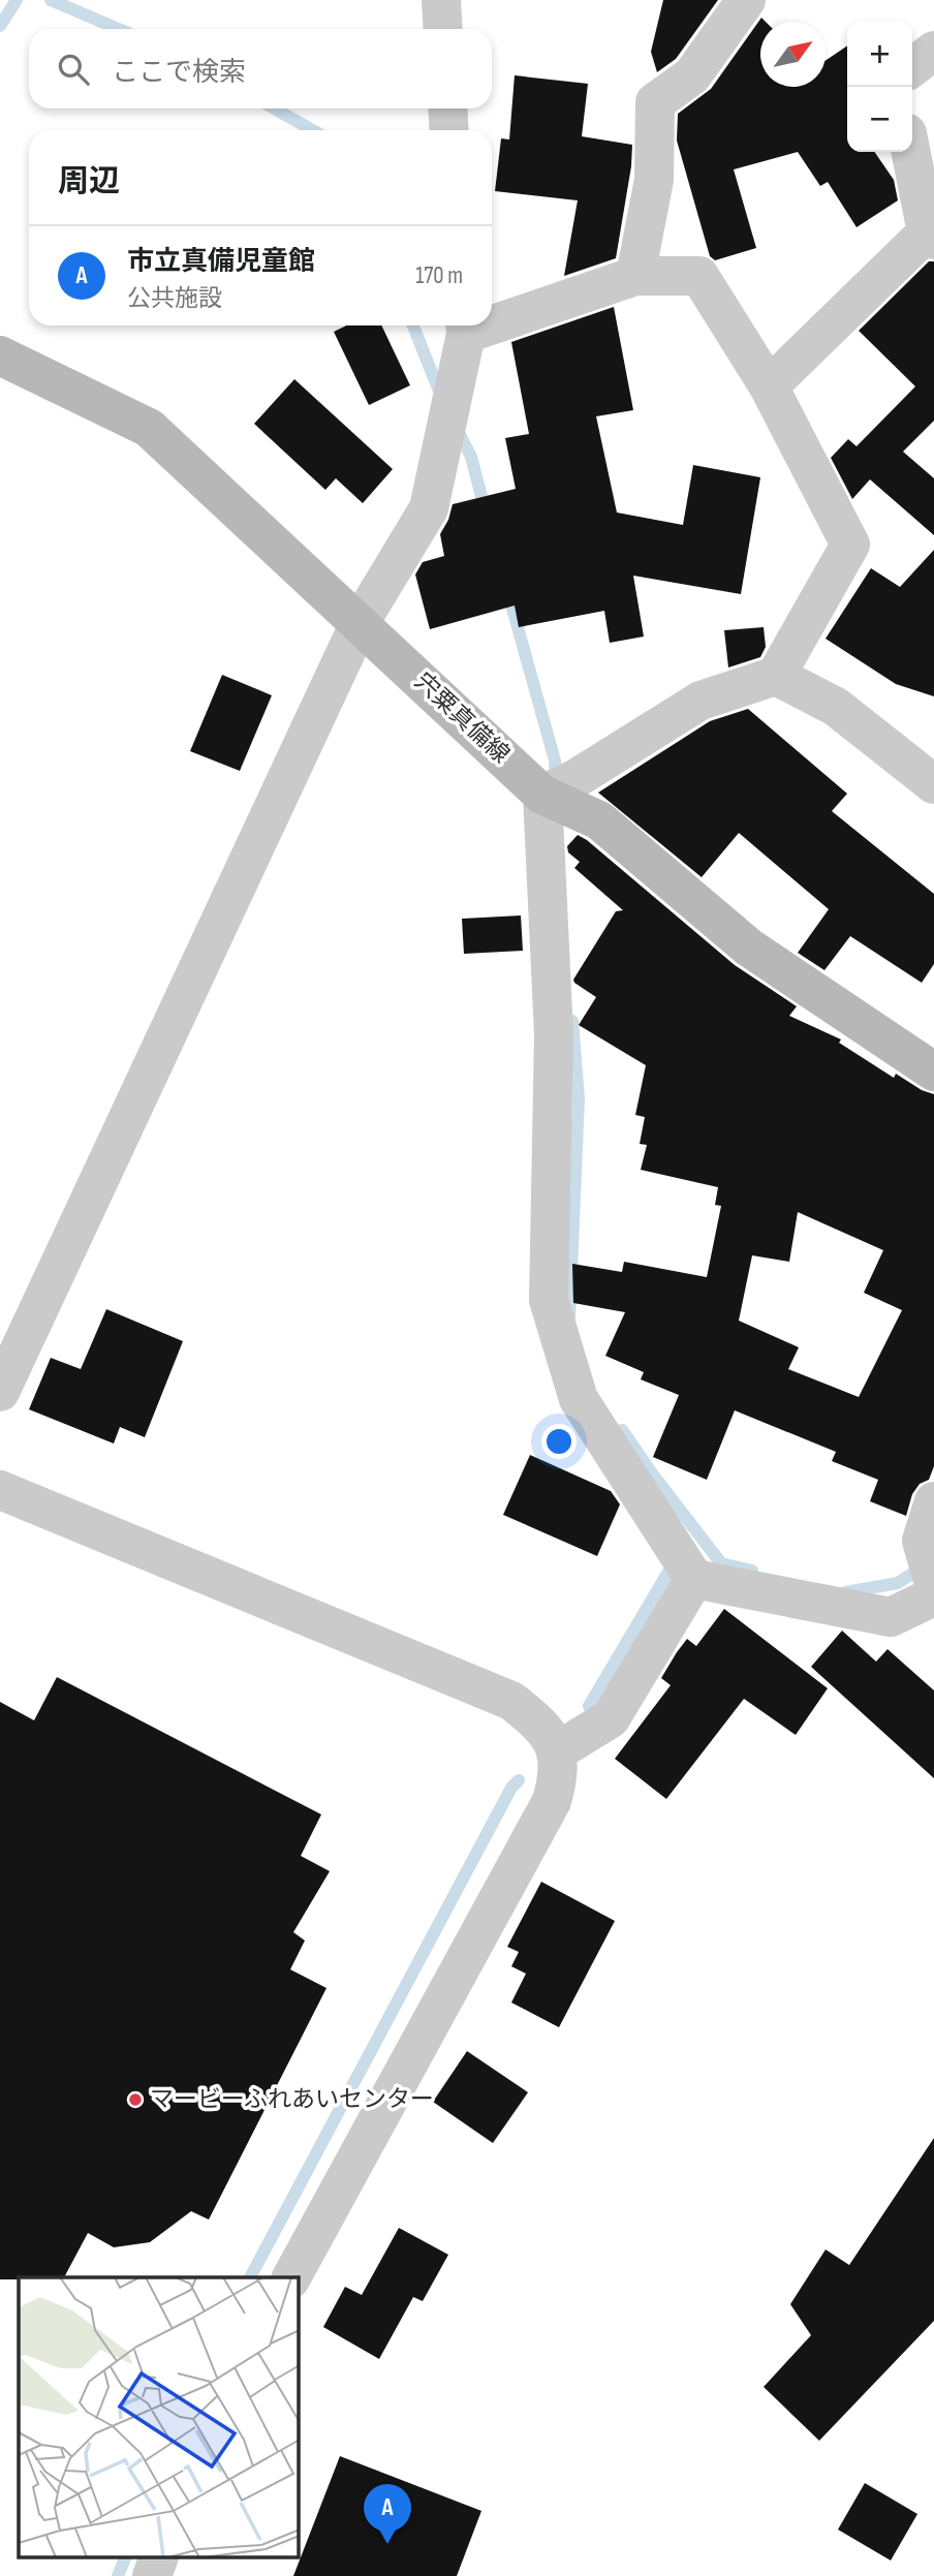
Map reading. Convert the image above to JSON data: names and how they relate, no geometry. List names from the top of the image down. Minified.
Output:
{"streets":{"main road":["宍粟真備線"]},"places":["マービーふれあいセンター"],"north":"top right","page":{"map_buttons":["+","−"],"search":"ここで検索","heading":"周辺","list":[{"mark":"A","name":"市立真備児童館","note":"公共施設","value":"170 m"}],"pins":"A"}}
